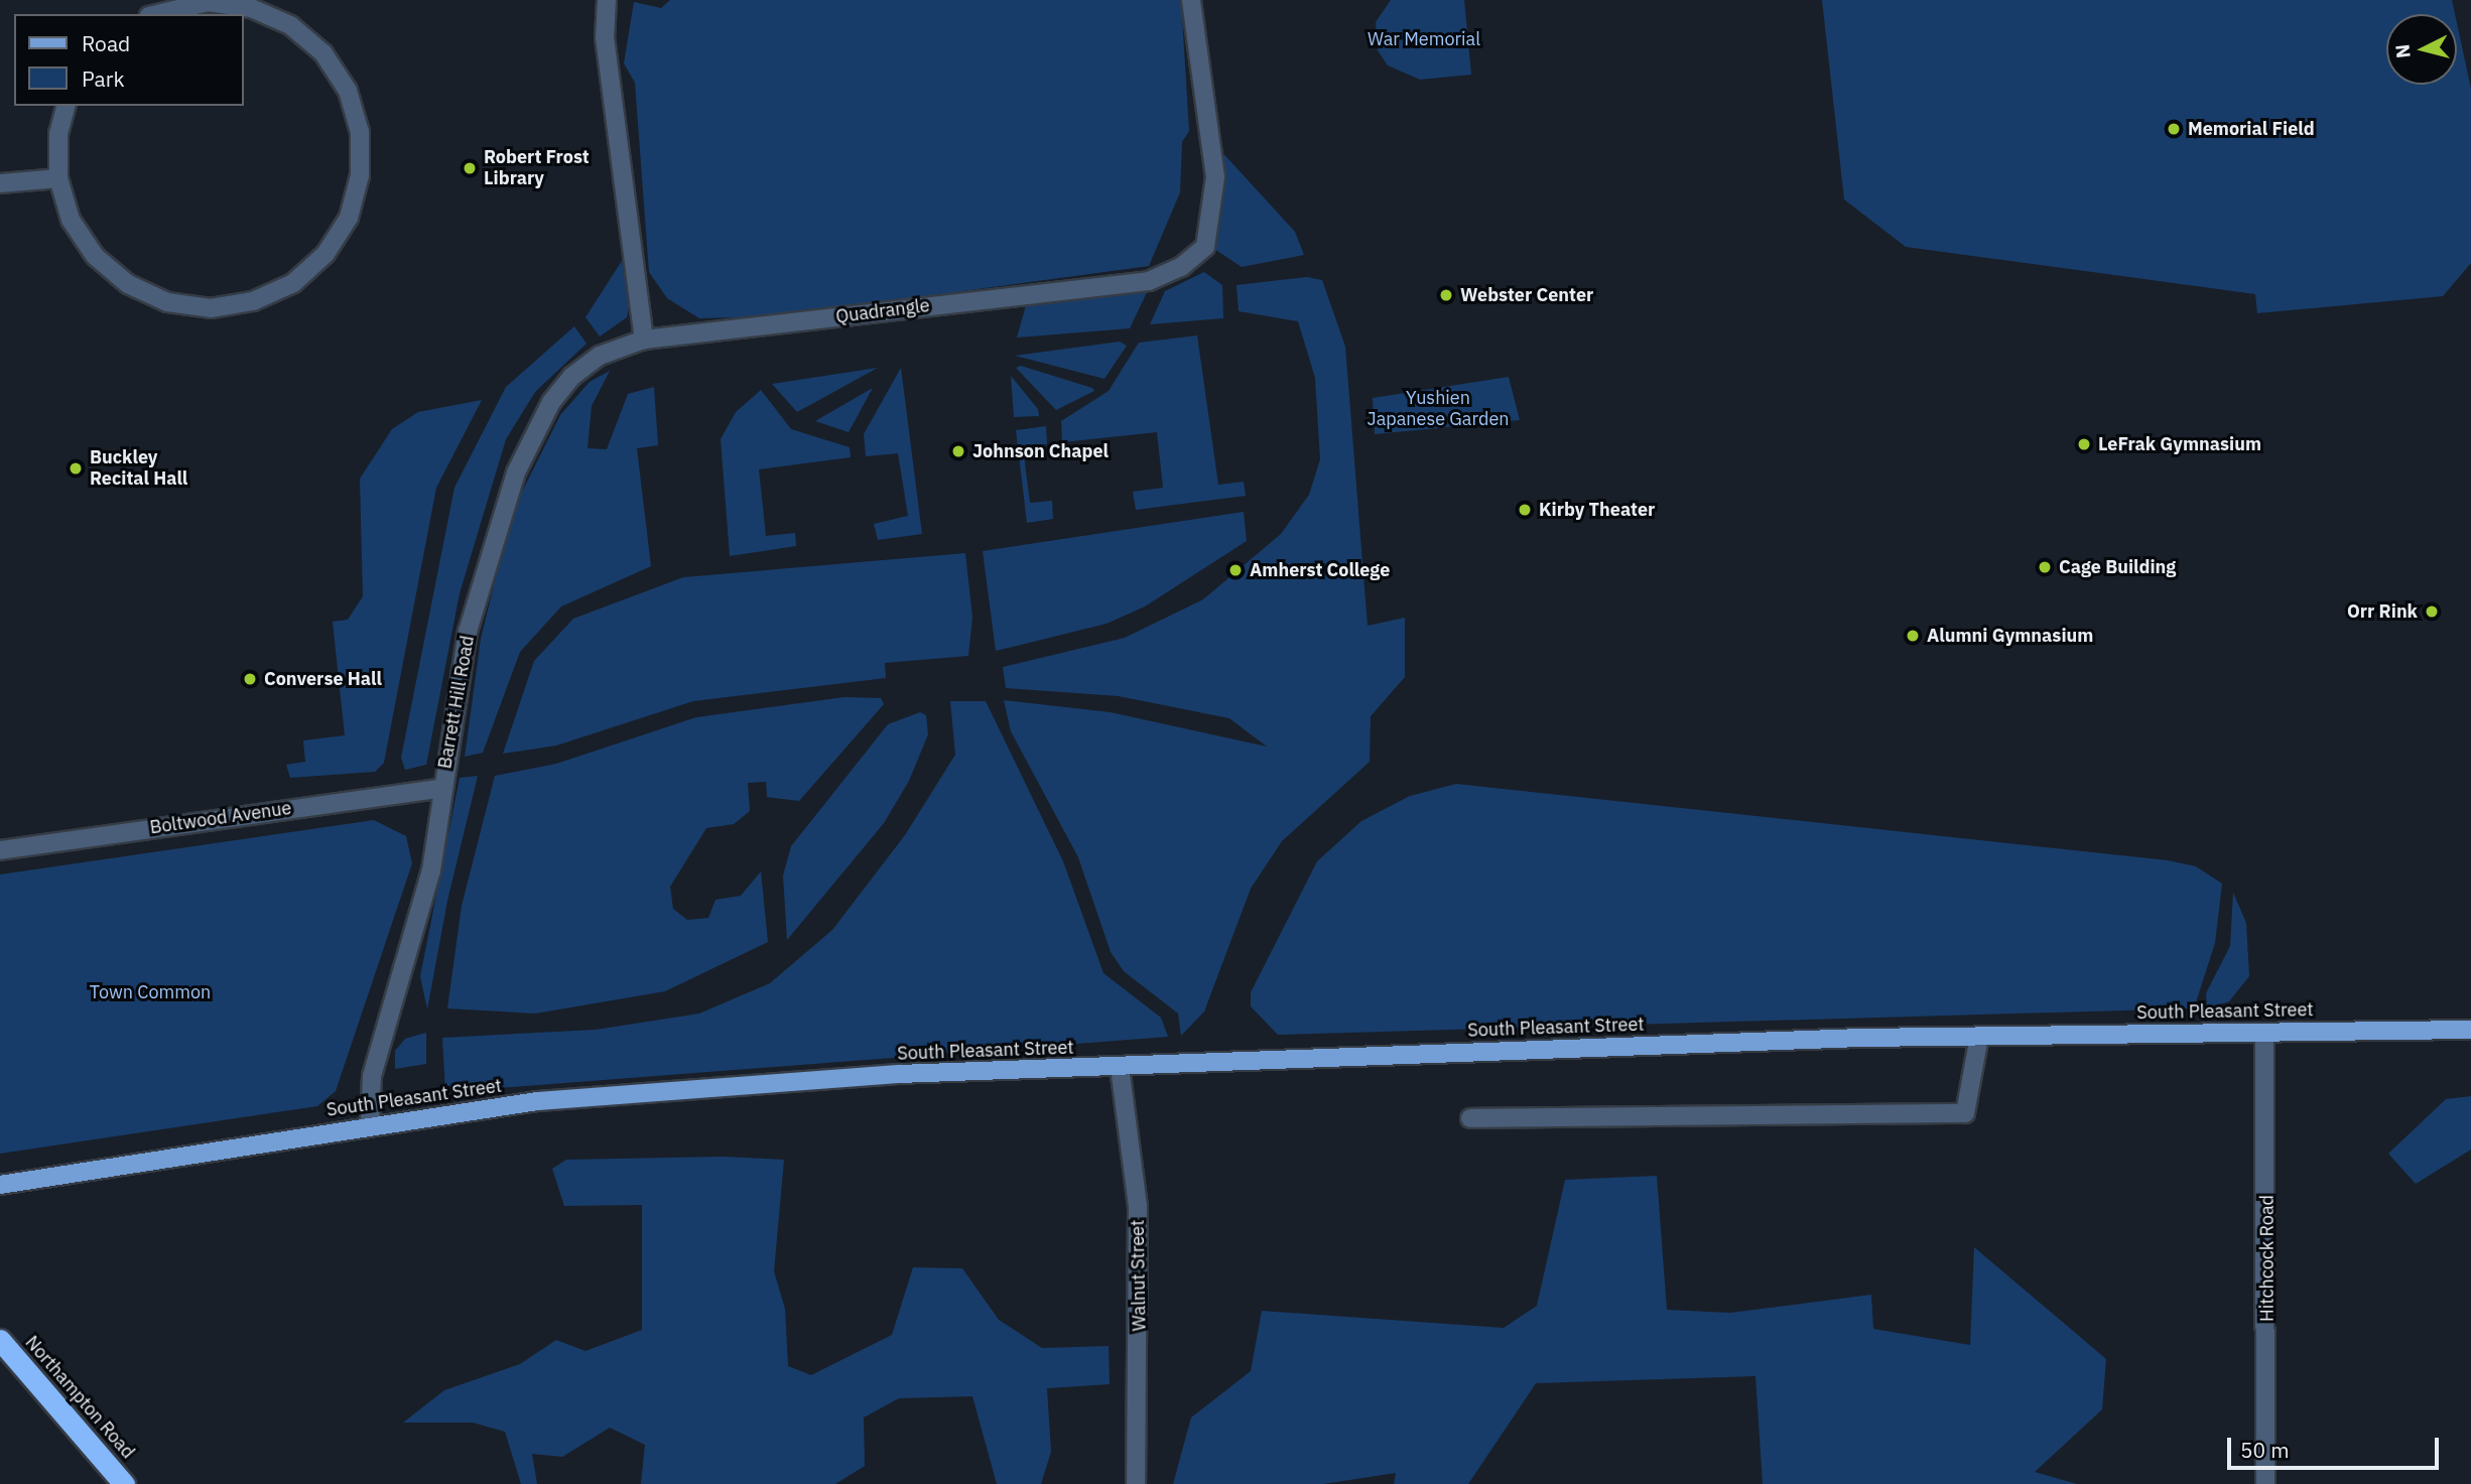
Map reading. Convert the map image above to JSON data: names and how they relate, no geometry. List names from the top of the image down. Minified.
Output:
{"streets":{"highway":["Northampton Road"],"main road":["South Pleasant Street"],"street":["Quadrangle","Barrett Hill Road","Boltwood Avenue","Hitchcock Road","Walnut Street"]},"crossings":[["Quadrangle","Barrett Hill Road"],["Barrett Hill Road","Boltwood Avenue"],["Barrett Hill Road","South Pleasant Street"],["South Pleasant Street","Hitchcock Road"],["South Pleasant Street","Walnut Street"]],"parks":["War Memorial","Yushien Japanese Garden","Town Common"],"places":["Memorial Field","Robert Frost Library","Webster Center","LeFrak Gymnasium","Johnson Chapel","Buckley Recital Hall","Kirby Theater","Cage Building","Amherst College","Orr Rink","Alumni Gymnasium","Converse Hall"],"legend":["Road","Park"],"scale_bar":"50 m","north":"left"}
